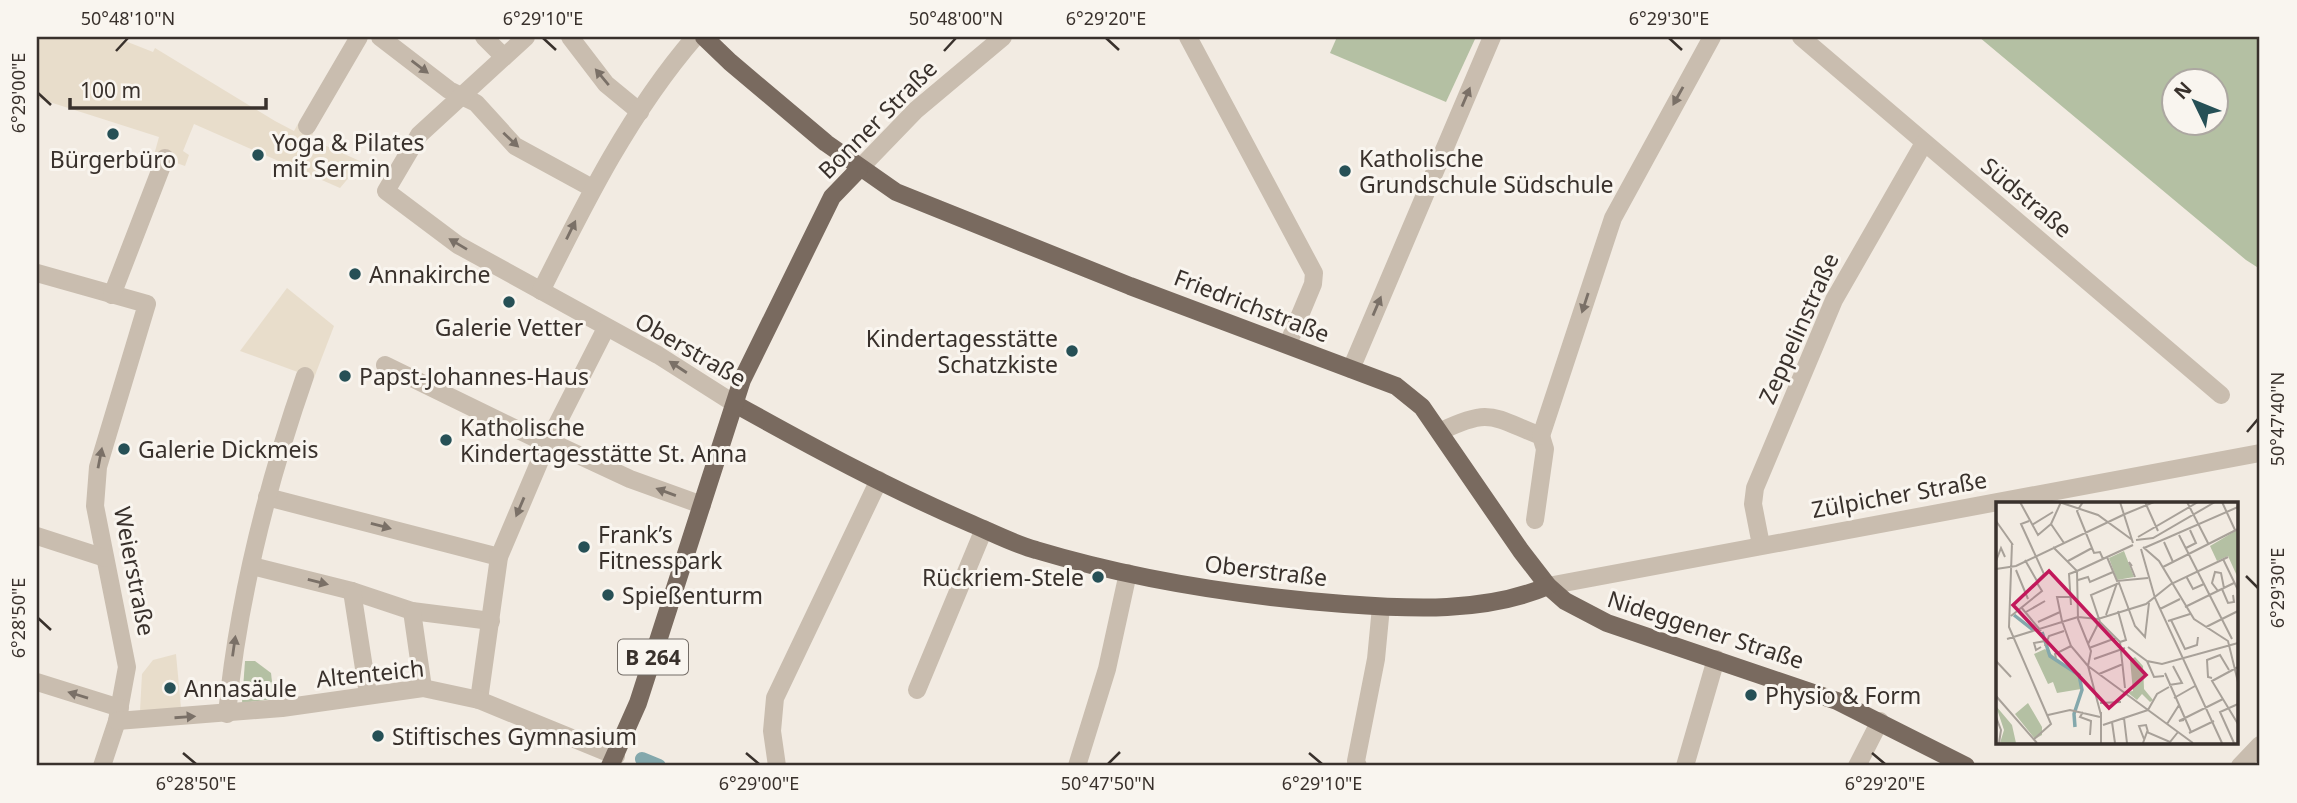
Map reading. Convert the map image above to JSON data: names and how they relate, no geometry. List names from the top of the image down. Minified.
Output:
{"streets":{"main road":["Bonner Straße","Friedrichstraße","Oberstraße","Nideggener Straße","B 264"],"street":["Südstraße","Zeppelinstraße","Zülpicher Straße","Weierstraße","Altenteich"]},"crossings":[["Bonner Straße","Friedrichstraße"],["Bonner Straße","Oberstraße"],["Bonner Straße","B 264"],["Südstraße","Zeppelinstraße"],["Friedrichstraße","Oberstraße"],["Friedrichstraße","Zülpicher Straße"],["Friedrichstraße","Nideggener Straße"],["Zeppelinstraße","Zülpicher Straße"],["Oberstraße","Zülpicher Straße"],["Oberstraße","Nideggener Straße"],["Oberstraße","B 264"],["Zülpicher Straße","Nideggener Straße"],["Weierstraße","Altenteich"],["B 264","Altenteich"]],"places":["Bürgerbüro","Yoga & Pilates mit Sermin","Katholische Grundschule Südschule","Annakirche","Galerie Vetter","Kindertagesstätte Schatzkiste","Papst-Johannes-Haus","Katholische Kindertagesstätte St. Anna","Galerie Dickmeis","Frank’s Fitnesspark","Rückriem-Stele","Spießenturm","Annasäule","Physio & Form","Stiftisches Gymnasium"],"scale_bar":"100 m","north":"top left","coordinates":["50°48'10\"N","6°29'10\"E","50°48'00\"N","6°29'20\"E","6°29'30\"E","6°29'00\"E","50°47'40\"N","6°28'50\"E","50°47'50\"N"]}
